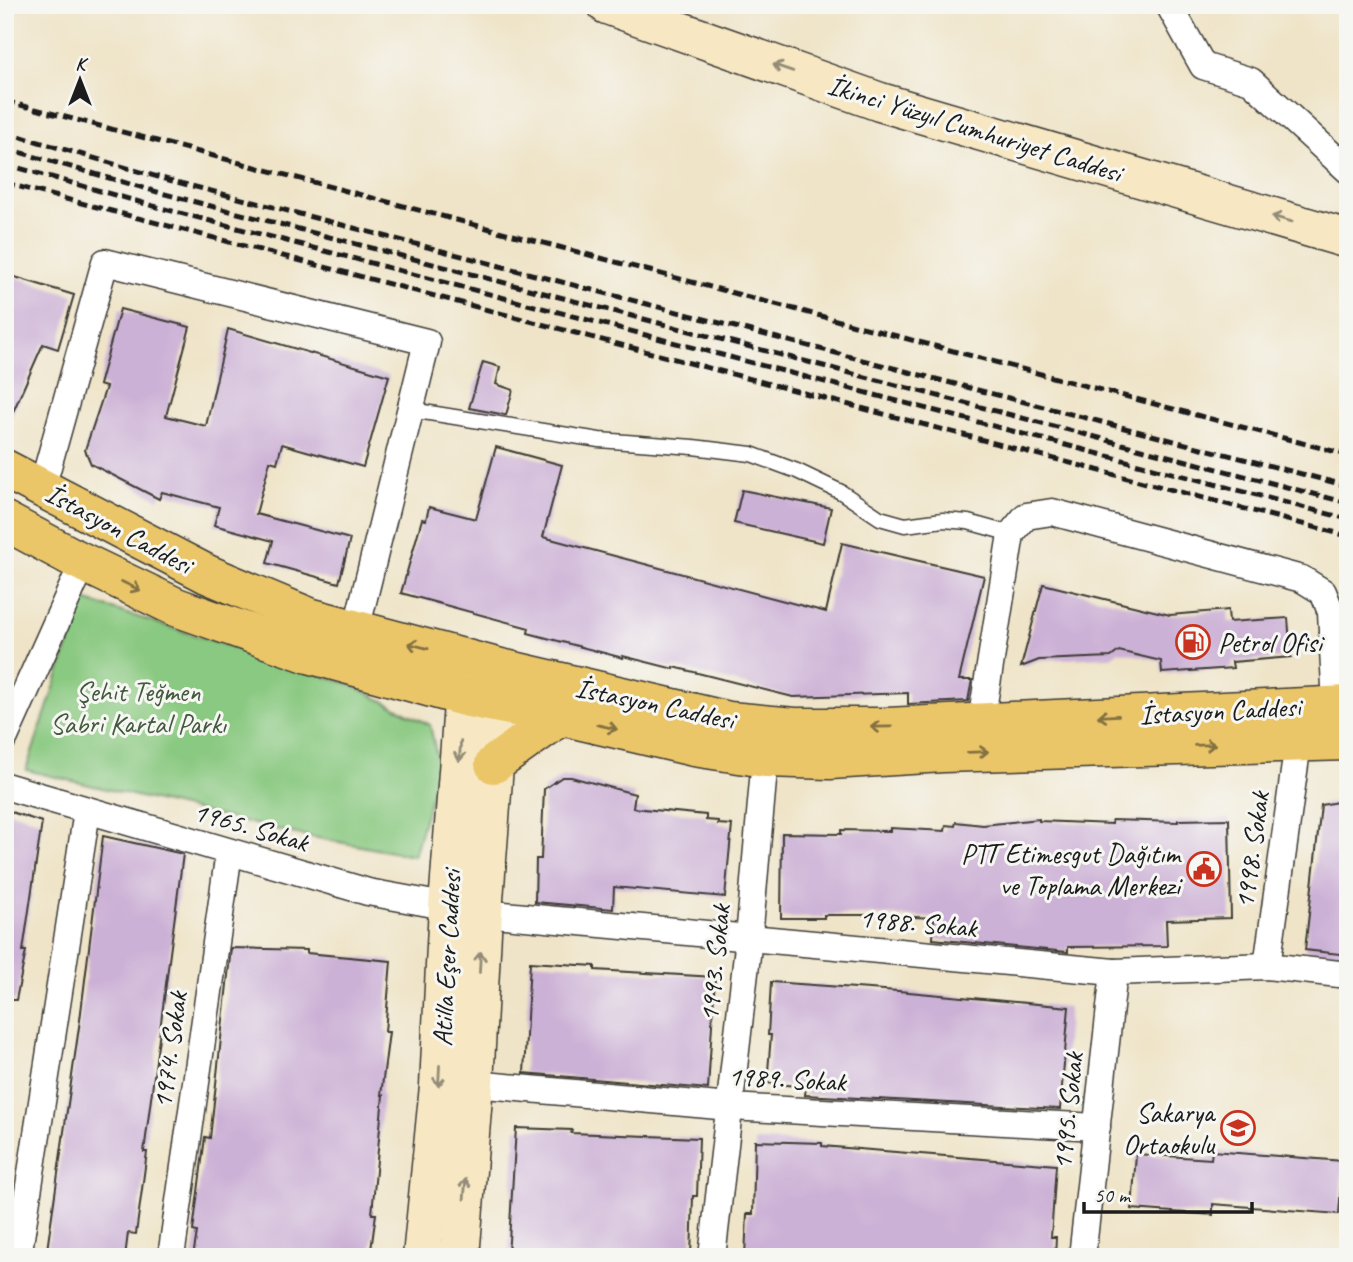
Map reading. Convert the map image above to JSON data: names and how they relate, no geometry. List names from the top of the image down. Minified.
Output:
{"streets":{"main road":["İkinci Yüzyıl Cumhuriyet Caddesi","İstasyon Caddesi","Atilla Eşer Caddesi"],"street":["1965. Sokak","1998. Sokak","1988. Sokak","1993. Sokak","1974. Sokak","1989. Sokak","1995. Sokak"]},"crossings":[["İstasyon Caddesi","1998. Sokak"],["İstasyon Caddesi","Atilla Eşer Caddesi"],["İstasyon Caddesi","1993. Sokak"],["1965. Sokak","1988. Sokak"],["1965. Sokak","Atilla Eşer Caddesi"],["1965. Sokak","1974. Sokak"],["1998. Sokak","1988. Sokak"],["1988. Sokak","Atilla Eşer Caddesi"],["1988. Sokak","1993. Sokak"],["1988. Sokak","1995. Sokak"],["Atilla Eşer Caddesi","1989. Sokak"],["1993. Sokak","1989. Sokak"],["1989. Sokak","1995. Sokak"]],"one_way":["İkinci Yüzyıl Cumhuriyet Caddesi"],"parks":["Şehit Teğmen Sabri Kartal Parkı"],"places":{"fuel station":["Petrol Ofisi"],"public building":["PTT Etimesgut Dağıtım ve Toplama Merkezi"],"school or university":["Sakarya Ortaokulu"]},"scale_bar":"50 m","north":"top"}
